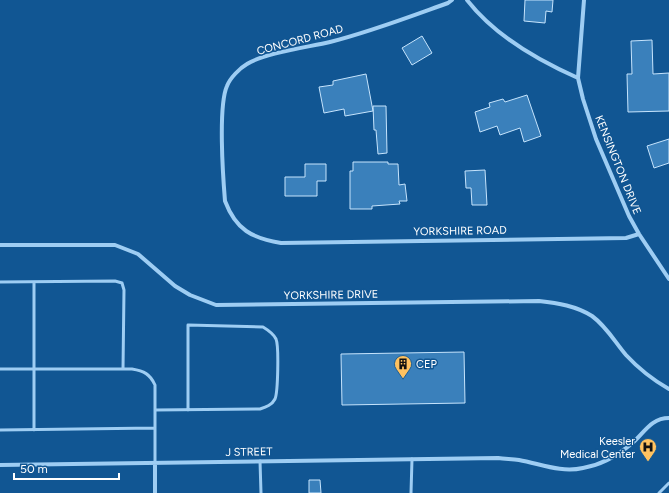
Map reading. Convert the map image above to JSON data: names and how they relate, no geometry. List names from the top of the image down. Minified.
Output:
{"streets":{"street":["CONCORD ROAD","KENSINGTON DRIVE","YORKSHIRE ROAD","YORKSHIRE DRIVE","J STREET"]},"crossings":[["CONCORD ROAD","YORKSHIRE ROAD"],["KENSINGTON DRIVE","YORKSHIRE ROAD"]],"places":{"building":["CEP"],"hospital":["Keesler Medical Center"]},"scale_bar":"50 m"}
